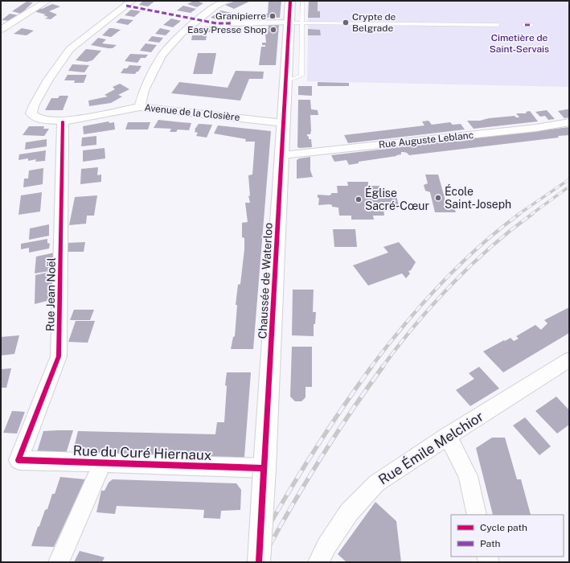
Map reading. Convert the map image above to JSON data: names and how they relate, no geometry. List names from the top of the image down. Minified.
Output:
{"streets":{"main road":["Chaussée de Waterloo"],"street":["Avenue de la Closière","Rue Auguste Leblanc","Rue Jean Noël","Rue Émile Melchior","Rue du Curé Hiernaux"]},"crossings":[["Avenue de la Closière","Chaussée de Waterloo"],["Avenue de la Closière","Rue Jean Noël"],["Rue Auguste Leblanc","Chaussée de Waterloo"],["Chaussée de Waterloo","Rue du Curé Hiernaux"],["Rue Jean Noël","Rue du Curé Hiernaux"]],"parks":["Cimetière de Saint-Servais"],"places":["Granipierre","Crypte de Belgrade","Easy Presse Shop","École Saint-Joseph","Église Sacré-Cœur"],"legend":["Cycle path","Path"]}
